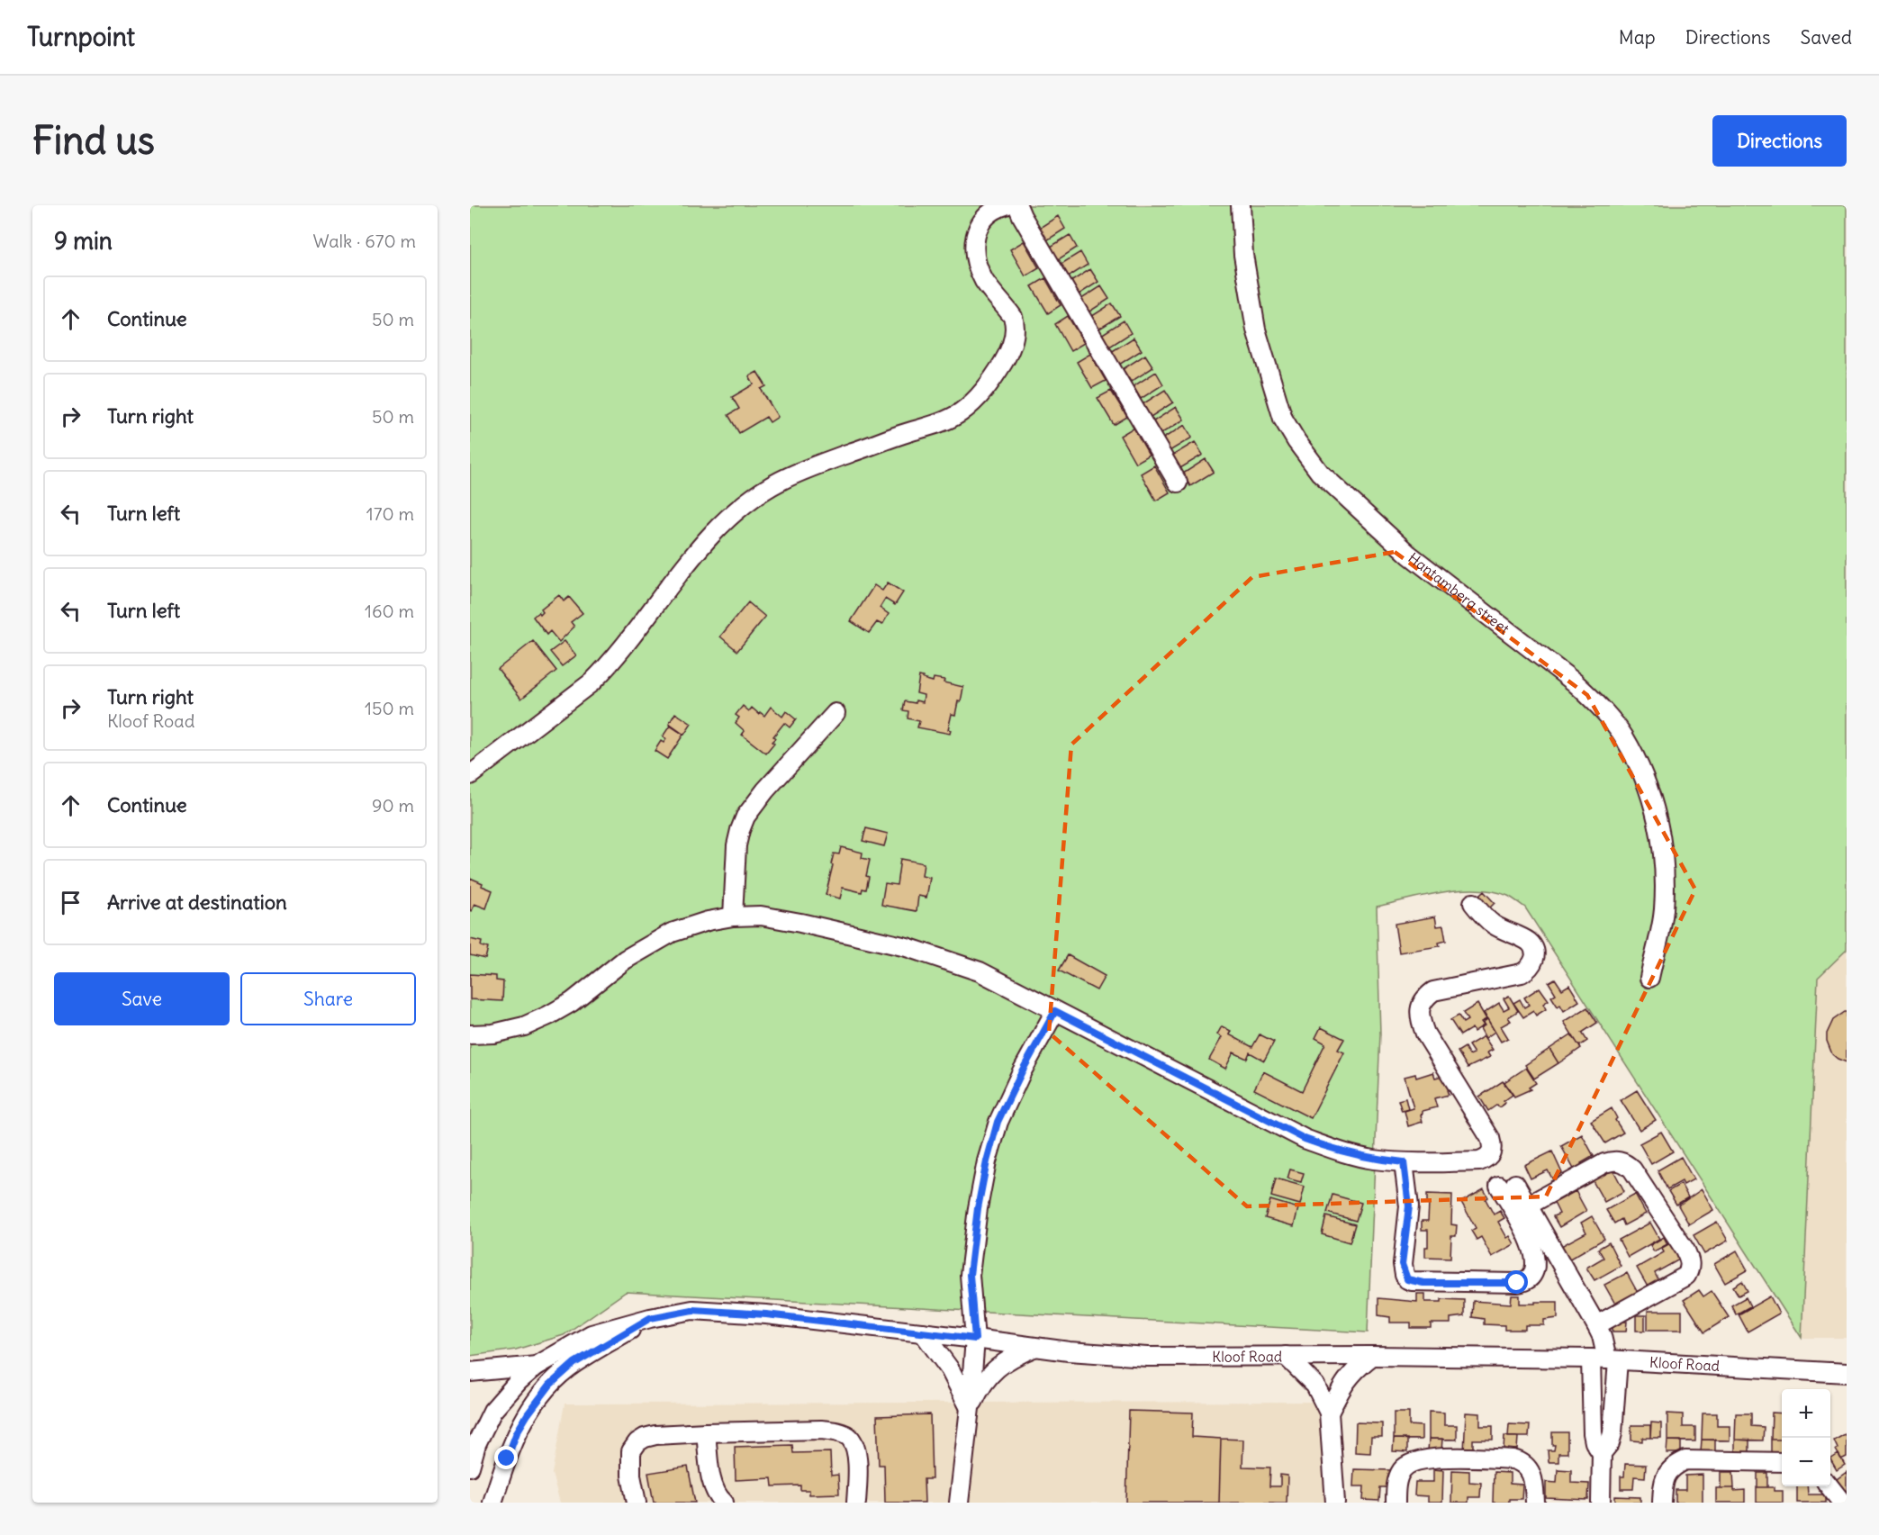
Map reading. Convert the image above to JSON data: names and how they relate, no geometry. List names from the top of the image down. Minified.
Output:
{"streets":{"street":["Hantamberg street","Kloof Road"]},"page":{"header":"Turnpoint","nav":["Map","Directions","Saved"],"buttons":["Directions",["Save","Share"]],"title":"Find us","heading":["9 min","Walk · 670 m"],"list":[["Continue","50 m"],["Turn right","50 m"],["Turn left","170 m"],["Turn left","160 m"],["Turn right","Kloof Road","150 m"],["Continue","90 m"],"Arrive at destination"],"map_buttons":["+","−"]}}
